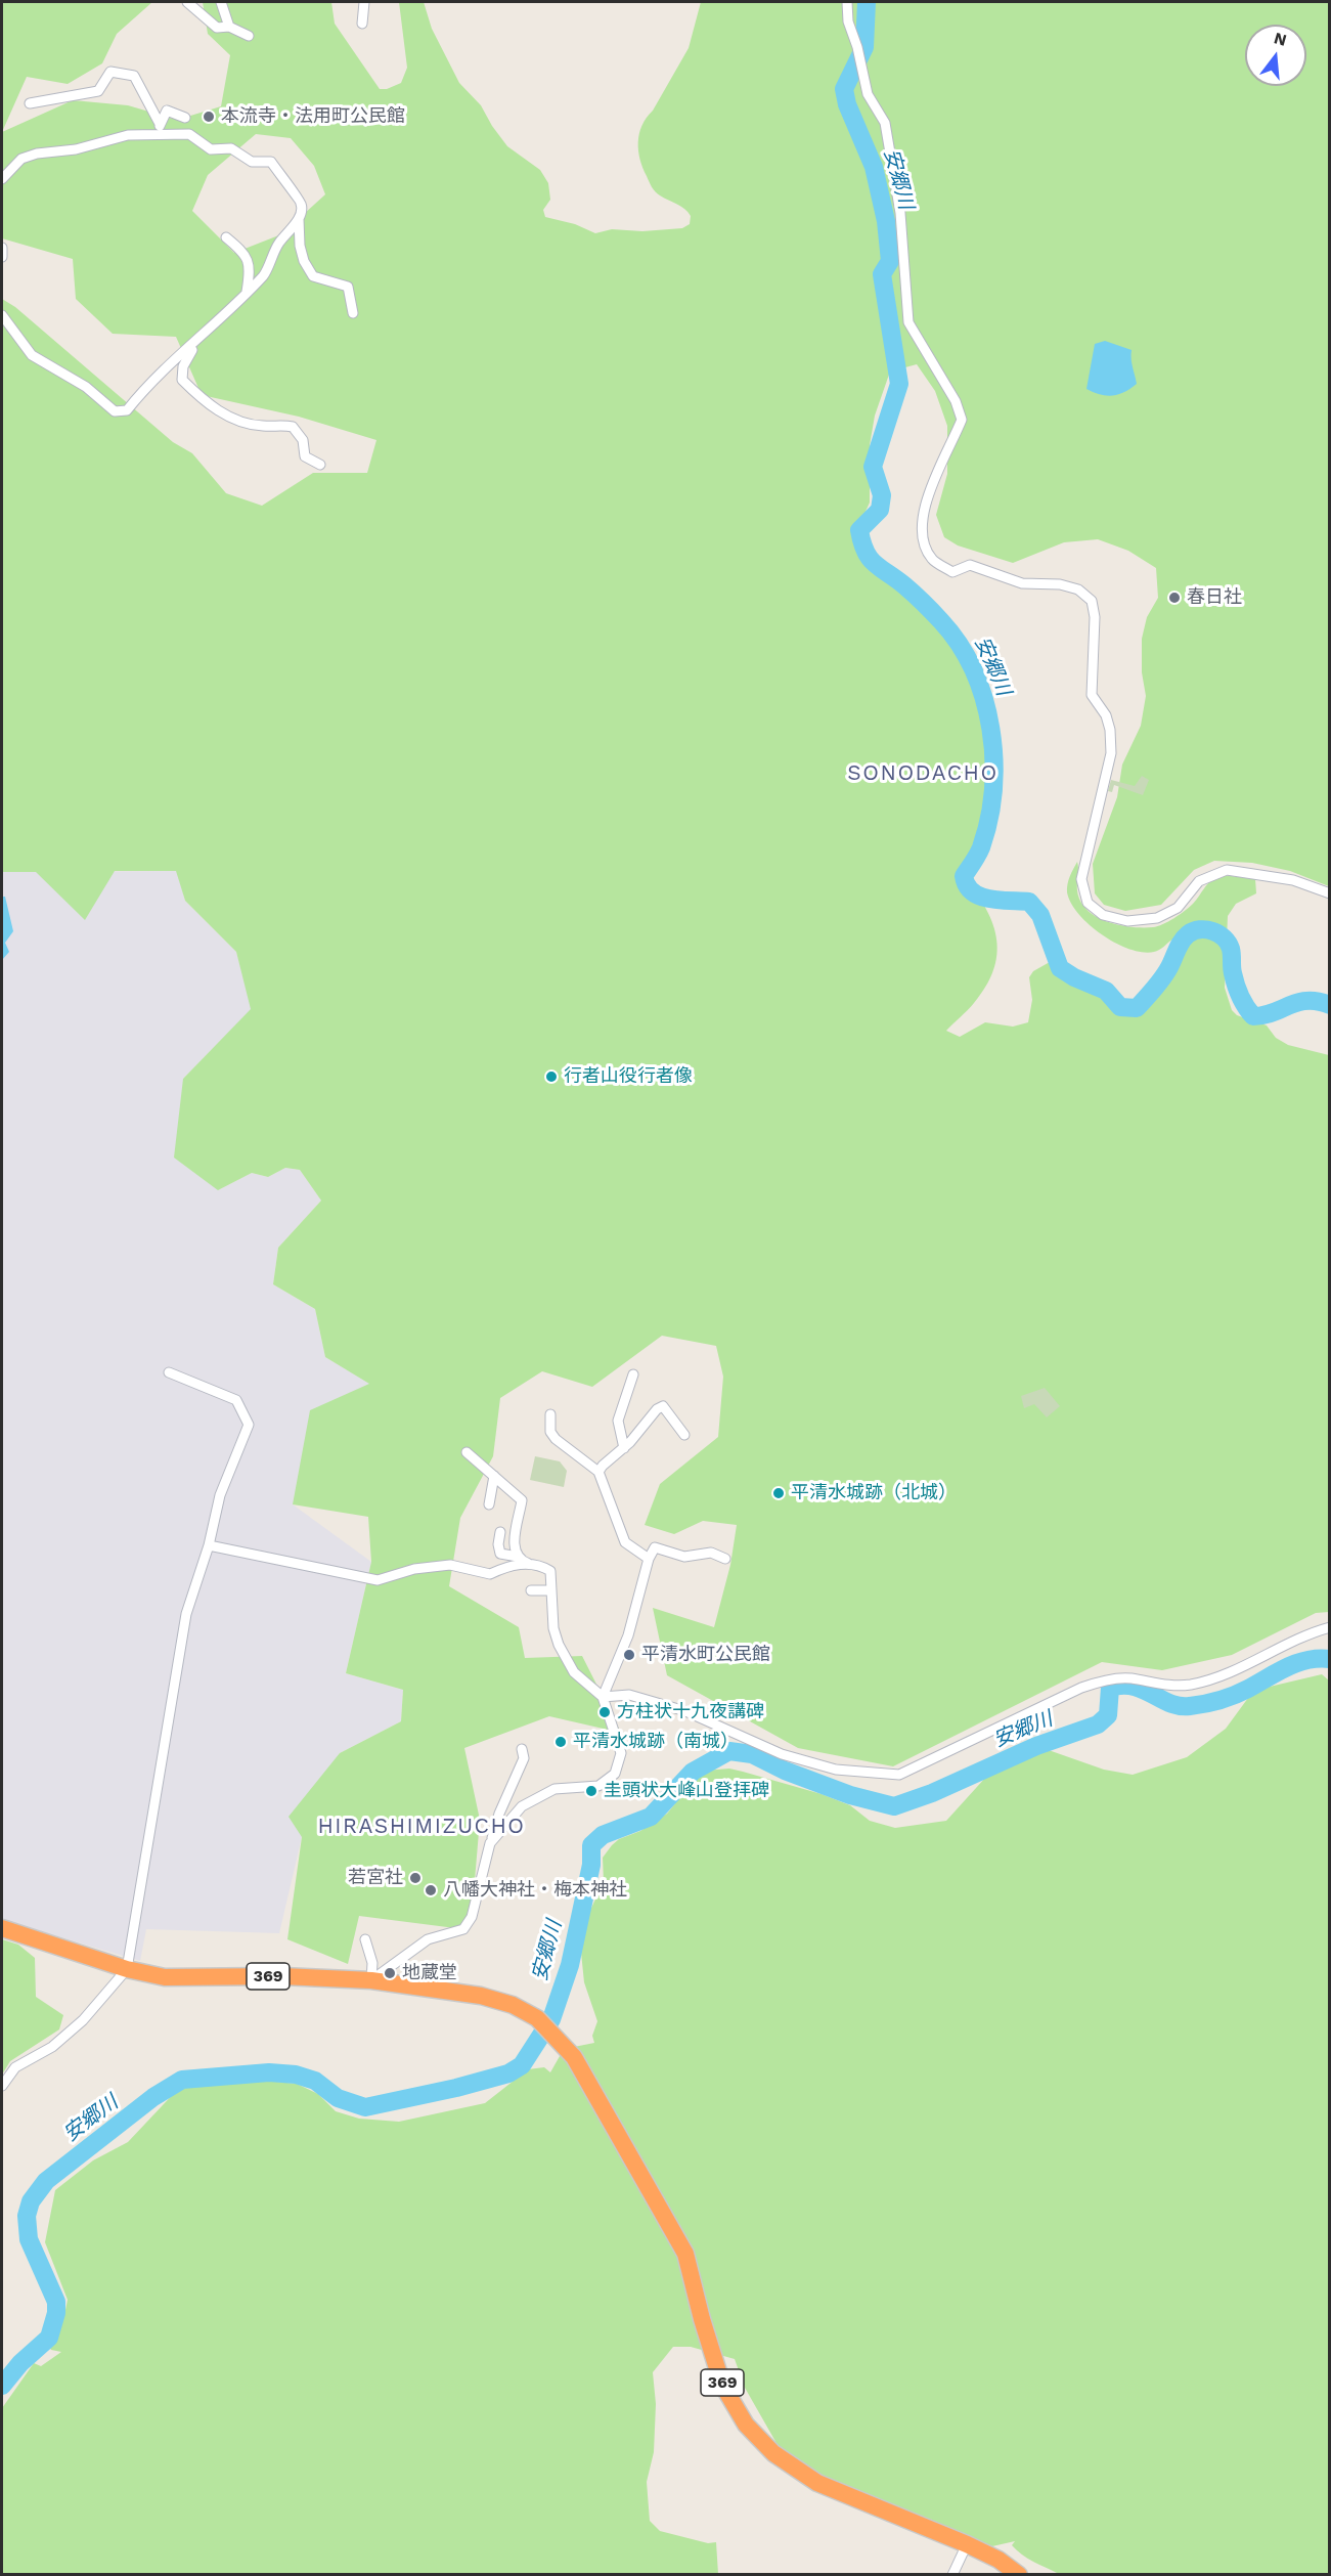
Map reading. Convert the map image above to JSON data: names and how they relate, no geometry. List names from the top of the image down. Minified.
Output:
{"streets":{"highway":["369"]},"districts":["SONODACHO","HIRASHIMIZUCHO"],"water":["安郷川"],"places":["本流寺・法用町公民館","春日社","行者山役行者像","平清水城跡（北城）","平清水町公民館","方柱状十九夜講碑","平清水城跡（南城）","圭頭状大峰山登拝碑","若宮社","八幡大神社・梅本神社","地蔵堂"],"north":"top"}
